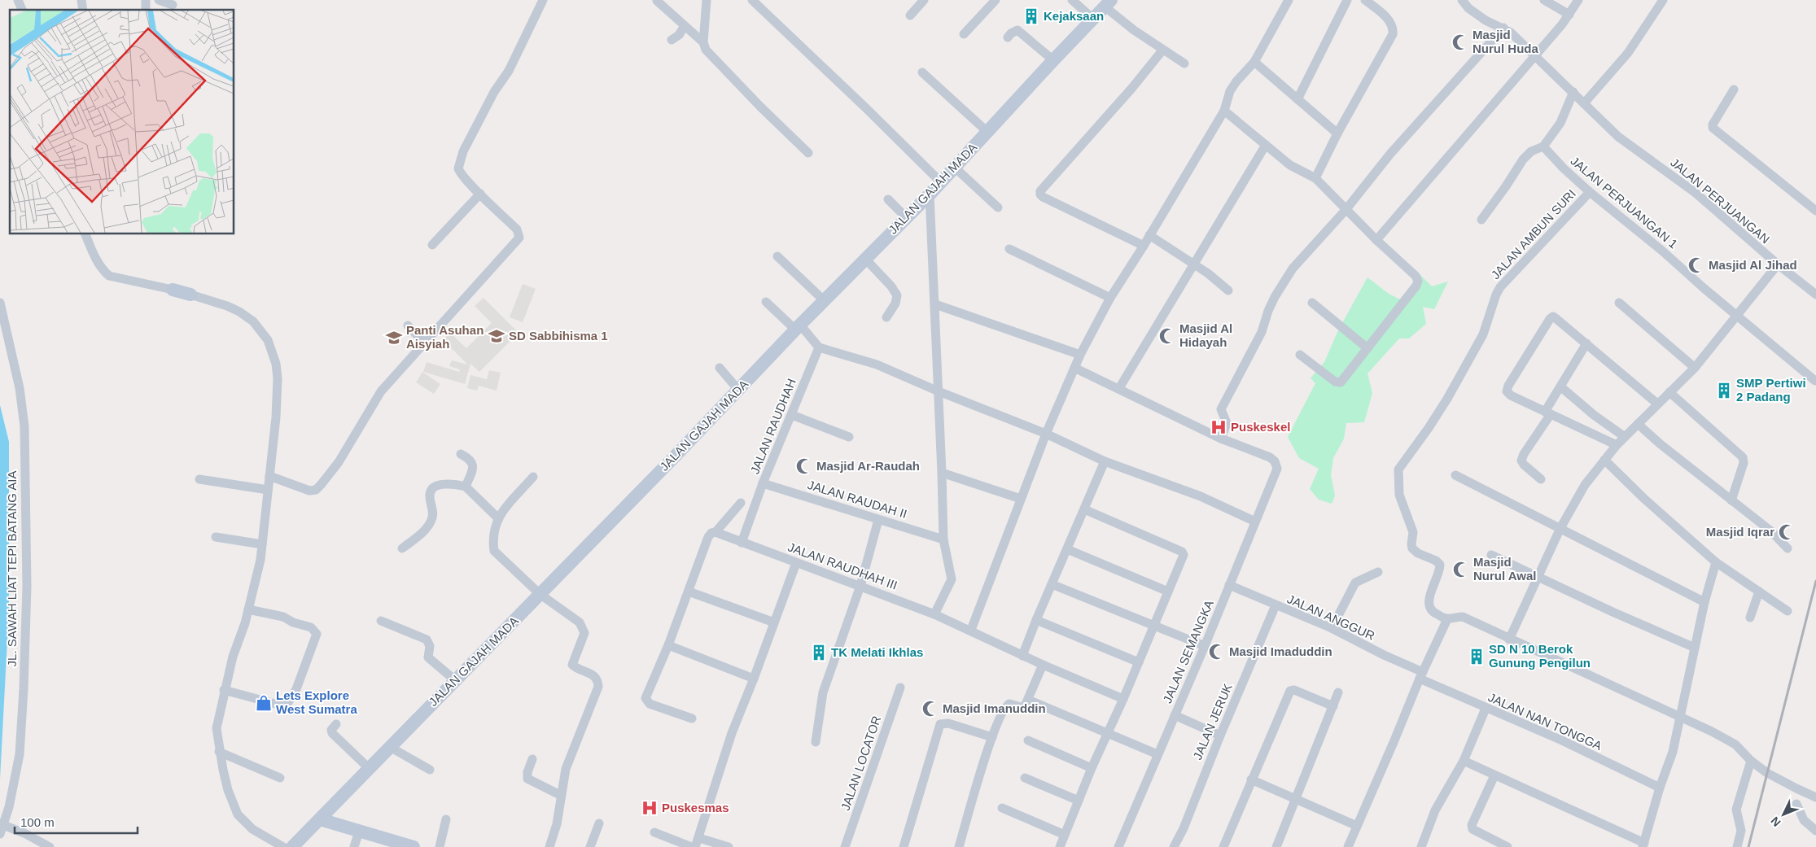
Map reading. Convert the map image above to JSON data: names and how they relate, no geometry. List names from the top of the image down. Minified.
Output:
{"streets":{"main road":["JALAN GAJAH MADA"],"street":["JALAN PERJUANGAN","JALAN PERJUANGAN 1","JALAN AMBUN SURI","JALAN RAUDHAH","JALAN RAUDAH II","JALAN RAUDHAH III","JL. SAWAH LIAT TEPI BATANG AIA","JALAN ANGGUR","JALAN SEMANGKA","JALAN JERUK","JALAN NAN TONGGA","JALAN LOCATOR"]},"crossings":[["JALAN PERJUANGAN 1","JALAN AMBUN SURI"],["JALAN RAUDHAH","JALAN RAUDAH II"],["JALAN RAUDHAH","JALAN RAUDHAH III"],["JALAN ANGGUR","JALAN SEMANGKA"],["JALAN ANGGUR","JALAN JERUK"],["JALAN ANGGUR","JALAN NAN TONGGA"]],"places":{"building":["Kejaksaan","SMP Pertiwi 2 Padang","TK Melati Ikhlas","SD N 10 Berok Gunung Pengilun"],"mosque":["Masjid Nurul Huda","Masjid Al Jihad","Masjid Al Hidayah","Masjid Ar-Raudah","Masjid Iqrar","Masjid Nurul Awal","Masjid Imaduddin","Masjid Imanuddin"],"school or university":["SD Sabbihisma 1","Panti Asuhan Aisyiah"],"hospital":["Puskeskel","Puskesmas"],"shop":["Lets Explore West Sumatra"]},"scale_bar":"100 m","north":"bottom left"}
